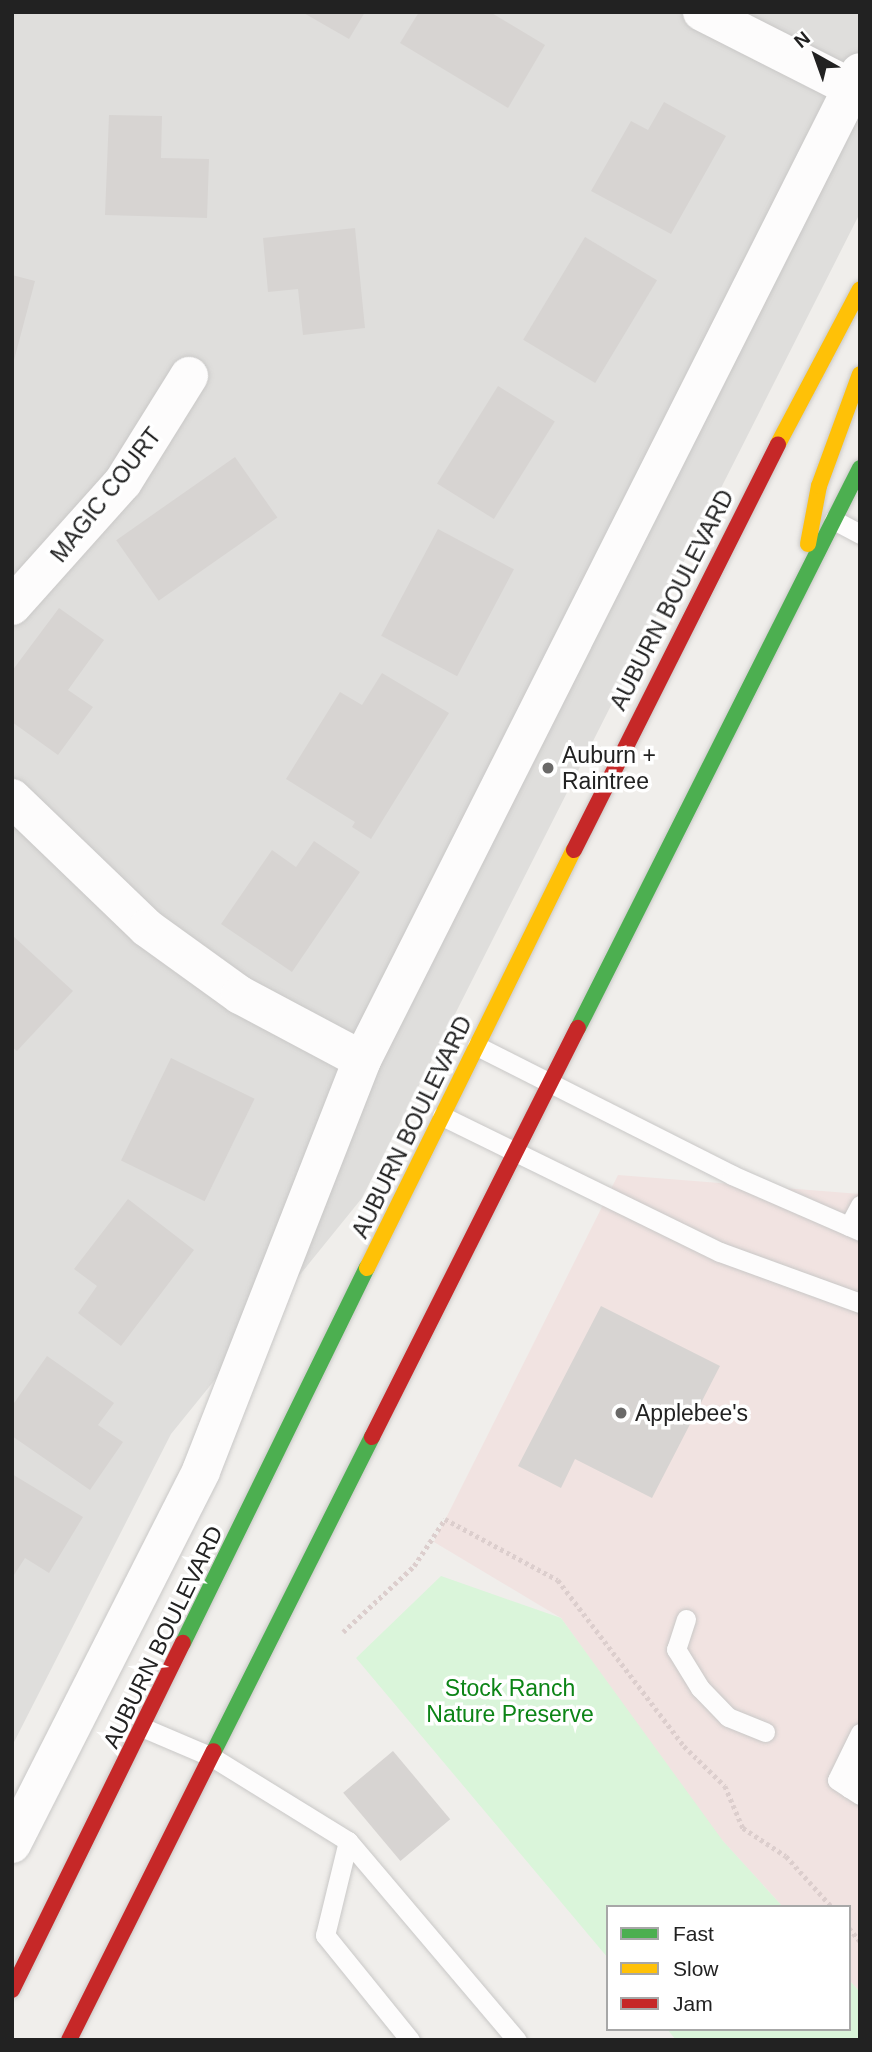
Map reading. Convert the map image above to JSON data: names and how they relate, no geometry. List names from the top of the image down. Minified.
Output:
{"streets":{"main road":["AUBURN BOULEVARD"],"street":["MAGIC COURT"]},"parks":["Stock Ranch Nature Preserve"],"places":["Auburn + Raintree","Applebee's"],"legend":["Fast","Slow","Jam"],"north":"top left"}
